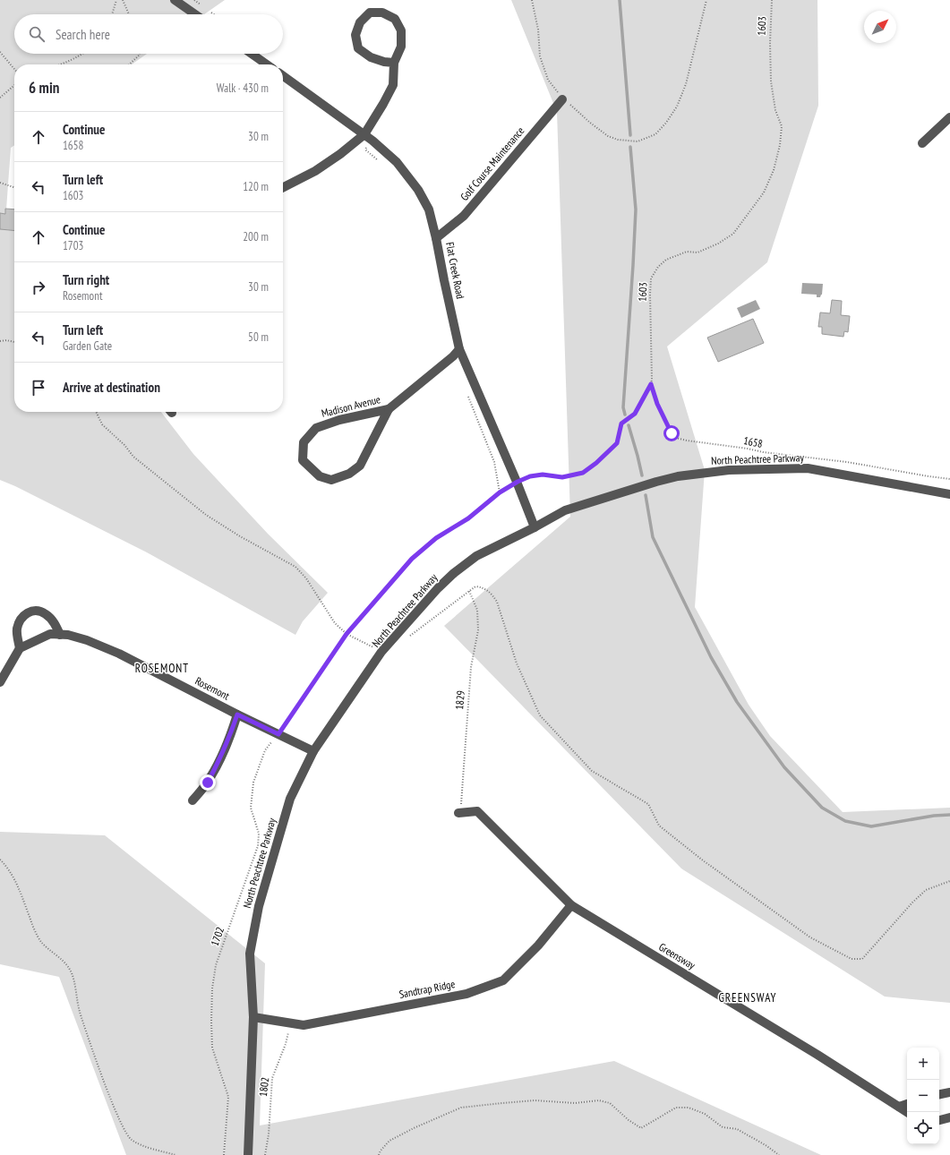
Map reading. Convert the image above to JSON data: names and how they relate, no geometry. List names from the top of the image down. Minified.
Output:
{"streets":{"street":["Golf Course Maintenance","Flat Creek Road","Madison Avenue","North Peachtree Parkway","Rosemont","Greensway","Sandtrap Ridge"],"path":["1603","1658","1829","1702","1802"]},"crossings":[["1603","Flat Creek Road"],["1603","1658"],["1603","1702"],["Golf Course Maintenance","Flat Creek Road"],["Flat Creek Road","Madison Avenue"],["Flat Creek Road","North Peachtree Parkway"],["North Peachtree Parkway","Rosemont"],["North Peachtree Parkway","Sandtrap Ridge"],["Rosemont","1702"],["1829","Greensway"],["Greensway","Sandtrap Ridge"],["Sandtrap Ridge","1802"]],"districts":["ROSEMONT","GREENSWAY"],"north":"top right","page":{"search":"Search here","heading":["6 min","Walk · 430 m"],"list":[["Continue","1658","30 m"],["Turn left","1603","120 m"],["Continue","1703","200 m"],["Turn right","Rosemont","30 m"],["Turn left","Garden Gate","50 m"],"Arrive at destination"],"map_buttons":["+","−"]}}
